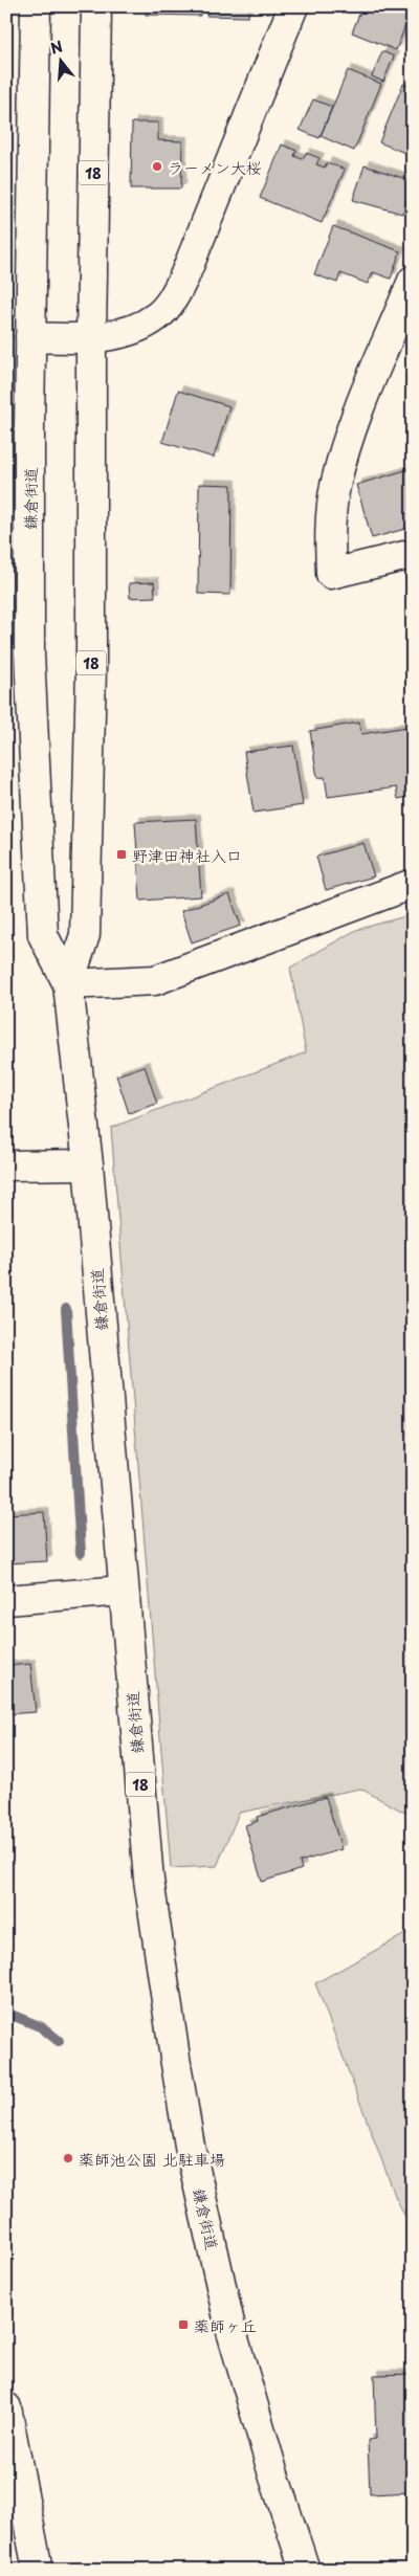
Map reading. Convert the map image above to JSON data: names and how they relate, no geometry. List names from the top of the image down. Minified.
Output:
{"streets":{"main road":["18","鎌倉街道"]},"places":{"other":["ラーメン大桜","薬師池公園 北駐車場"],"transit":["野津田神社入口","薬師ヶ丘"]},"north":"top"}
